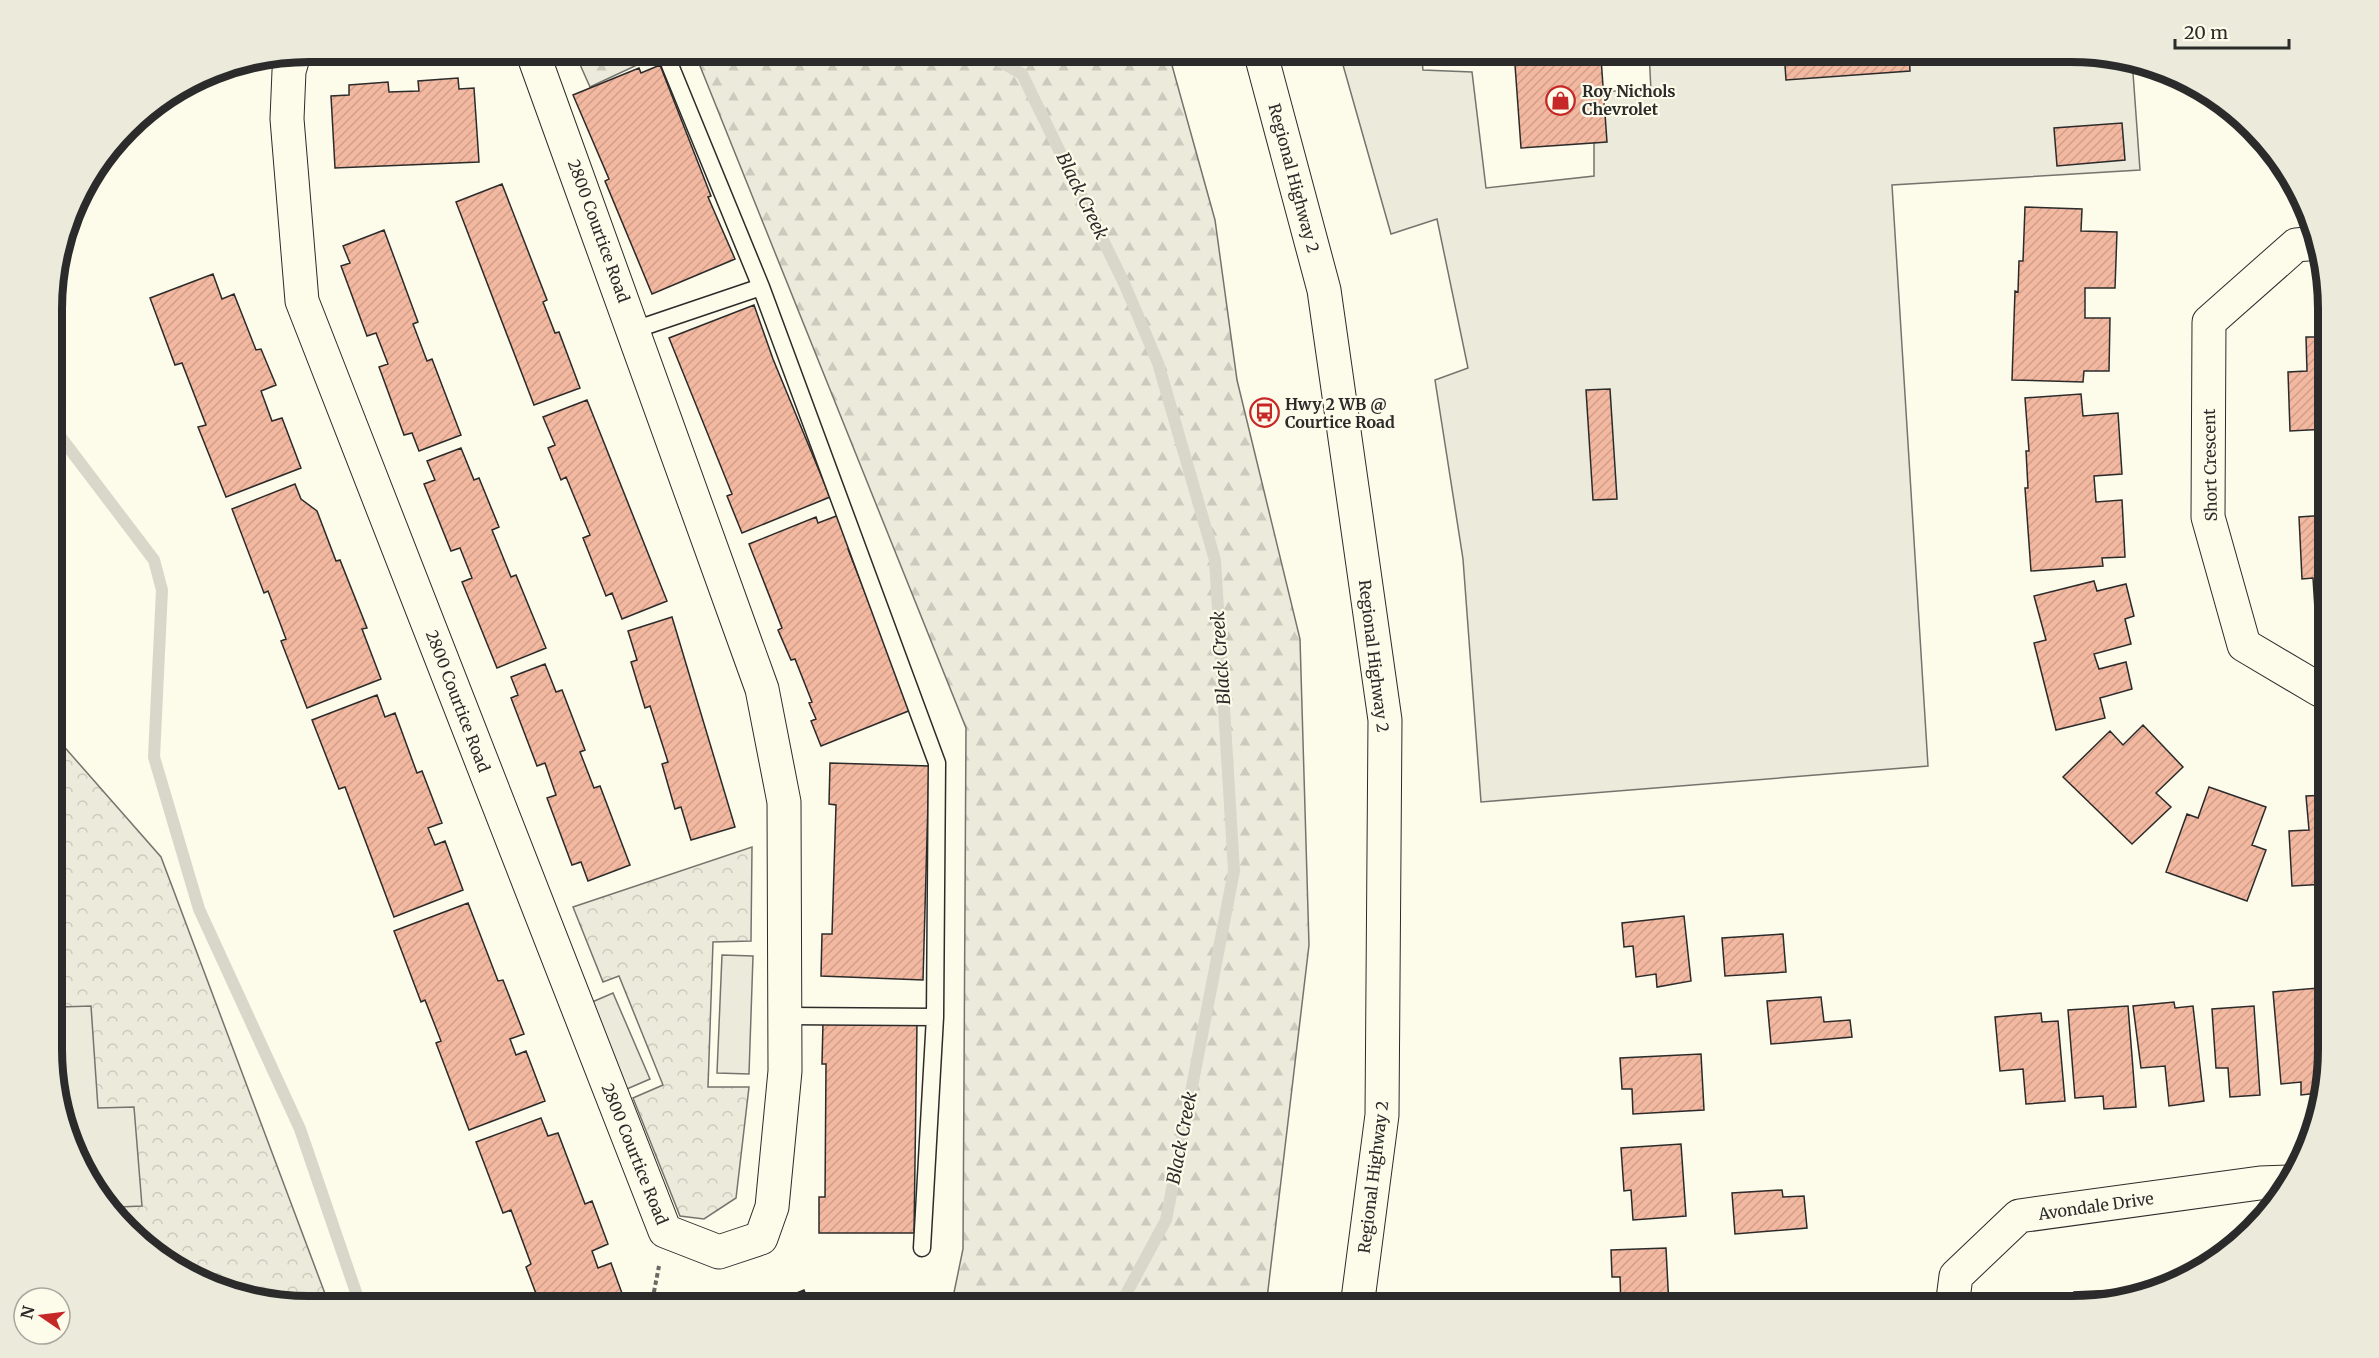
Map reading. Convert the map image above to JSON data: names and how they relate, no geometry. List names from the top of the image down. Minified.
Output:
{"streets":{"street":["Regional Highway 2","2800 Courtice Road","Short Crescent","Avondale Drive"]},"water":["Black Creek"],"places":{"shop":["Roy Nichols Chevrolet"],"bus stop":["Hwy 2 WB @ Courtice Road"]},"scale_bar":"20 m","north":"left"}
